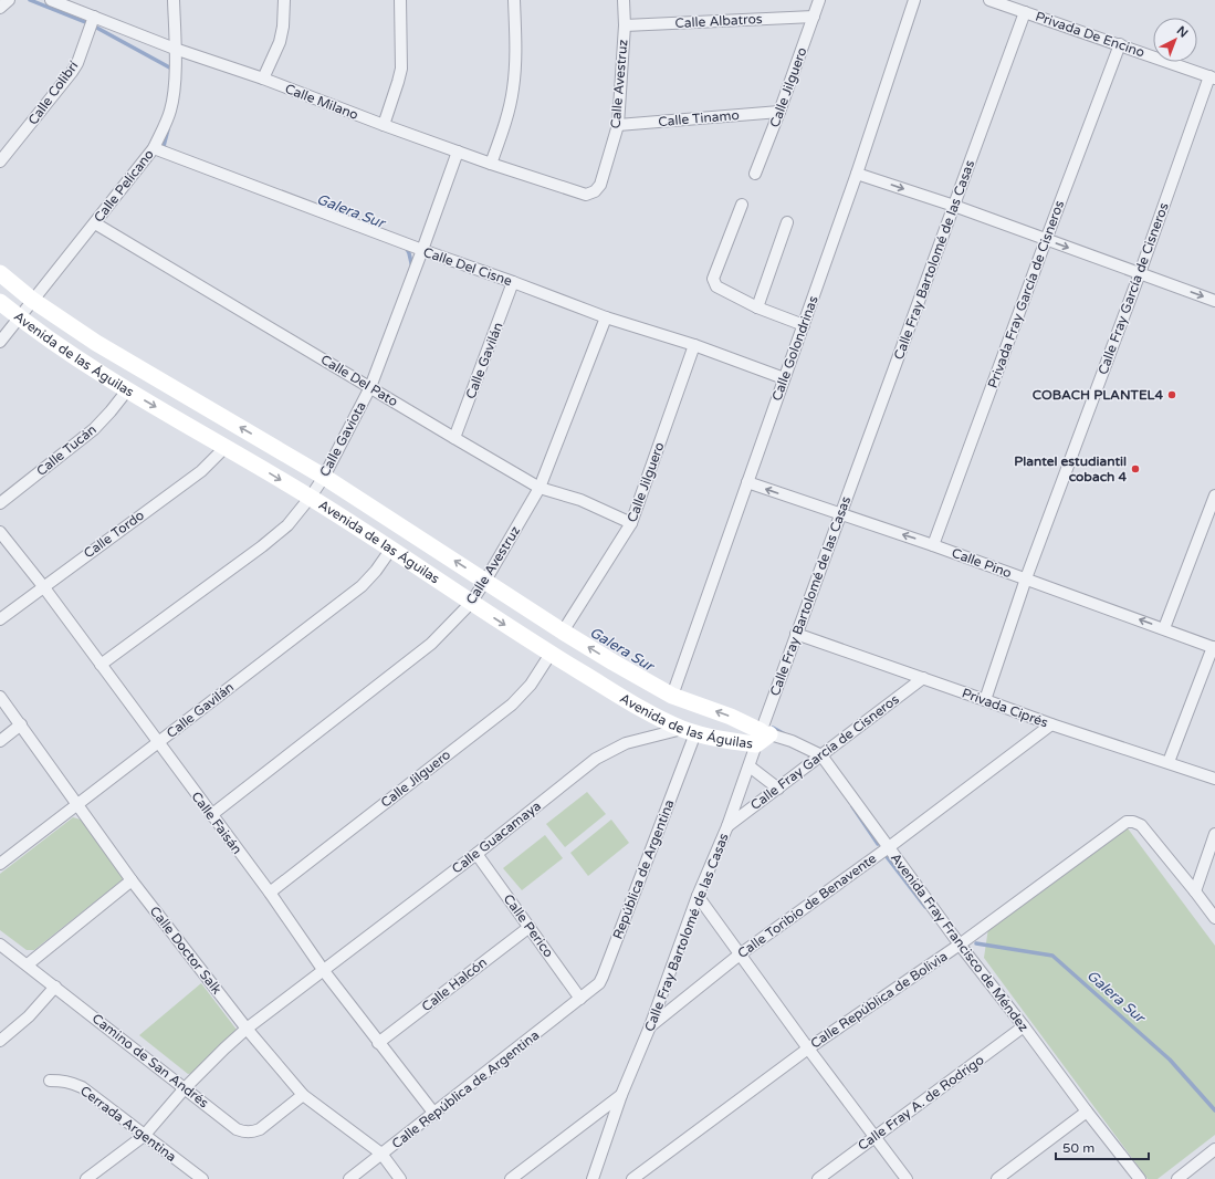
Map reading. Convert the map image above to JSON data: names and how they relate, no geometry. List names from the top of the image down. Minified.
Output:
{"streets":{"street":["Calle Albatros","Privada De Encino","Calle Avestruz","Calle Jilguero","Calle Colibrí","Calle Milano","Calle Tinamo","Calle Pelícano","Calle Fray Bartolomé de las Casas","Calle Del Cisne","Calle Fray García de Cisneros","Privada Fray García de Cisneros","Calle Golondrinas","Avenida de las Águilas","Calle Gavilán","Calle Del Pato","Calle Gaviota","Calle Tucán","Calle Tordo","Calle Pino","Privada Ciprés","Calle Faisán","Calle Guacamaya","República de Argentina","Calle Toribio de Benavente","Calle Perico","Avenida Fray Francisco de Méndez","Calle Doctor Salk","Calle Halcón","Calle República de Bolivia","Camino de San Andrés","Calle República de Argentina","Calle Fray A. de Rodrigo","Cerrada Argentina"]},"crossings":[["Calle Albatros","Calle Avestruz"],["Calle Albatros","Calle Jilguero"],["Privada De Encino","Calle Fray Bartolomé de las Casas"],["Privada De Encino","Calle Fray García de Cisneros"],["Privada De Encino","Privada Fray García de Cisneros"],["Calle Avestruz","Calle Milano"],["Calle Avestruz","Calle Tinamo"],["Calle Avestruz","Calle Del Cisne"],["Calle Avestruz","Avenida de las Águilas"],["Calle Avestruz","Calle Del Pato"],["Calle Avestruz","Calle Faisán"],["Calle Jilguero","Calle Tinamo"],["Calle Jilguero","Calle Del Cisne"],["Calle Jilguero","Avenida de las Águilas"],["Calle Jilguero","Calle Del Pato"],["Calle Jilguero","Calle Faisán"],["Calle Colibrí","Calle Milano"],["Calle Milano","Calle Pelícano"],["Calle Milano","Calle Gaviota"],["Calle Pelícano","Calle Del Cisne"],["Calle Pelícano","Avenida de las Águilas"],["Calle Pelícano","Calle Del Pato"],["Calle Fray Bartolomé de las Casas","Calle Fray García de Cisneros"],["Calle Fray Bartolomé de las Casas","Avenida de las Águilas"],["Calle Fray Bartolomé de las Casas","Calle Pino"],["Calle Fray Bartolomé de las Casas","Privada Ciprés"],["Calle Fray Bartolomé de las Casas","Calle Toribio de Benavente"],["Calle Fray Bartolomé de las Casas","Avenida Fray Francisco de Méndez"],["Calle Del Cisne","Calle Golondrinas"],["Calle Del Cisne","Calle Gavilán"],["Calle Del Cisne","Calle Gaviota"],["Calle Fray García de Cisneros","Calle Pino"],["Calle Fray García de Cisneros","Privada Ciprés"],["Calle Fray García de Cisneros","Avenida Fray Francisco de Méndez"],["Privada Fray García de Cisneros","Calle Pino"],["Calle Golondrinas","Avenida de las Águilas"],["Calle Golondrinas","Calle Pino"],["Avenida de las Águilas","Calle Gavilán"],["Avenida de las Águilas","Calle Gaviota"],["Avenida de las Águilas","Calle Tucán"],["Avenida de las Águilas","Calle Tordo"],["Avenida de las Águilas","Calle Guacamaya"],["Avenida de las Águilas","República de Argentina"],["Avenida de las Águilas","Avenida Fray Francisco de Méndez"],["Calle Gavilán","Calle Del Pato"],["Calle Gavilán","Calle Faisán"],["Calle Gavilán","Calle Doctor Salk"],["Calle Del Pato","Calle Gaviota"],["Calle Gaviota","Calle Faisán"],["Calle Tordo","Calle Faisán"],["Privada Ciprés","Calle Toribio de Benavente"],["Calle Faisán","Calle Guacamaya"],["Calle Faisán","Calle Halcón"],["Calle Faisán","Calle República de Argentina"],["Calle Guacamaya","República de Argentina"],["Calle Guacamaya","Calle Perico"],["Calle Guacamaya","Calle Doctor Salk"],["Calle Guacamaya","Camino de San Andrés"],["Calle Guacamaya","Cerrada Argentina"],["República de Argentina","Calle Perico"],["República de Argentina","Calle República de Argentina"],["Calle Toribio de Benavente","Avenida Fray Francisco de Méndez"],["Calle Perico","Calle Halcón"],["Calle Perico","Calle República de Argentina"],["Avenida Fray Francisco de Méndez","Calle República de Bolivia"],["Avenida Fray Francisco de Méndez","Calle Fray A. de Rodrigo"],["Calle Doctor Salk","Camino de San Andrés"],["Calle Doctor Salk","Calle República de Argentina"]],"one_way":["Calle Pino"],"water":["Galera Sur"],"places":["COBACH PLANTEL4","Plantel estudiantil cobach 4"],"scale_bar":"50 m","north":"top right"}
